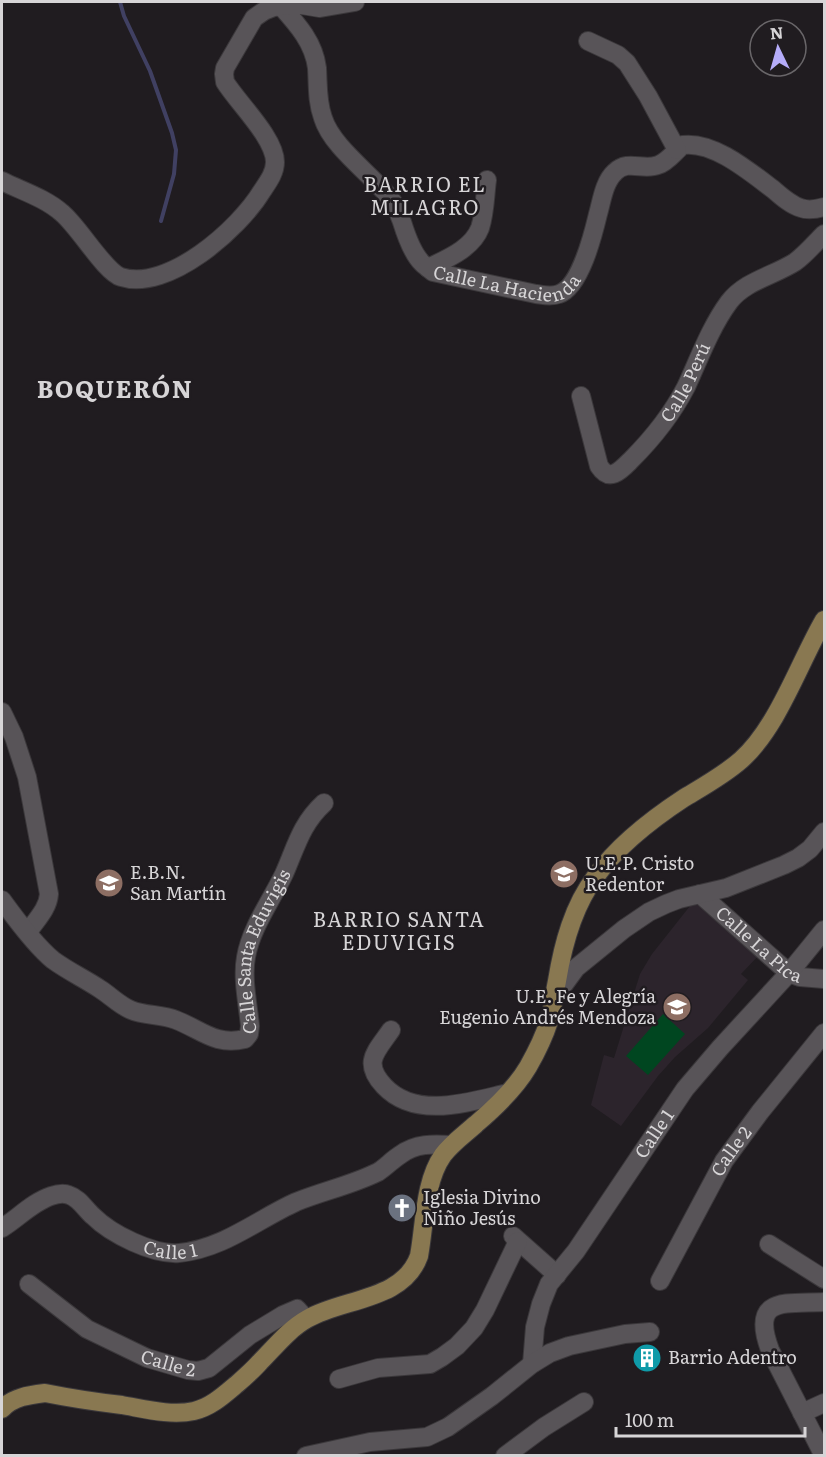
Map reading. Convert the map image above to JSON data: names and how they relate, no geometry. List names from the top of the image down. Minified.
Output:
{"streets":{"street":["Calle La Hacienda","Calle Perú","Calle La Pica","Calle Santa Eduvigis","Calle 1","Calle 2"]},"crossings":[["Calle La Pica","Calle 1"]],"districts":["BARRIO EL MILAGRO","BOQUERÓN","BARRIO SANTA EDUVIGIS"],"places":{"school or university":["U.E.P. Cristo Redentor","E.B.N. San Martín","U.E. Fe y Alegría Eugenio Andrés Mendoza"],"church":["Iglesia Divino Niño Jesús"],"building":["Barrio Adentro"]},"scale_bar":"100 m","north":"top"}
